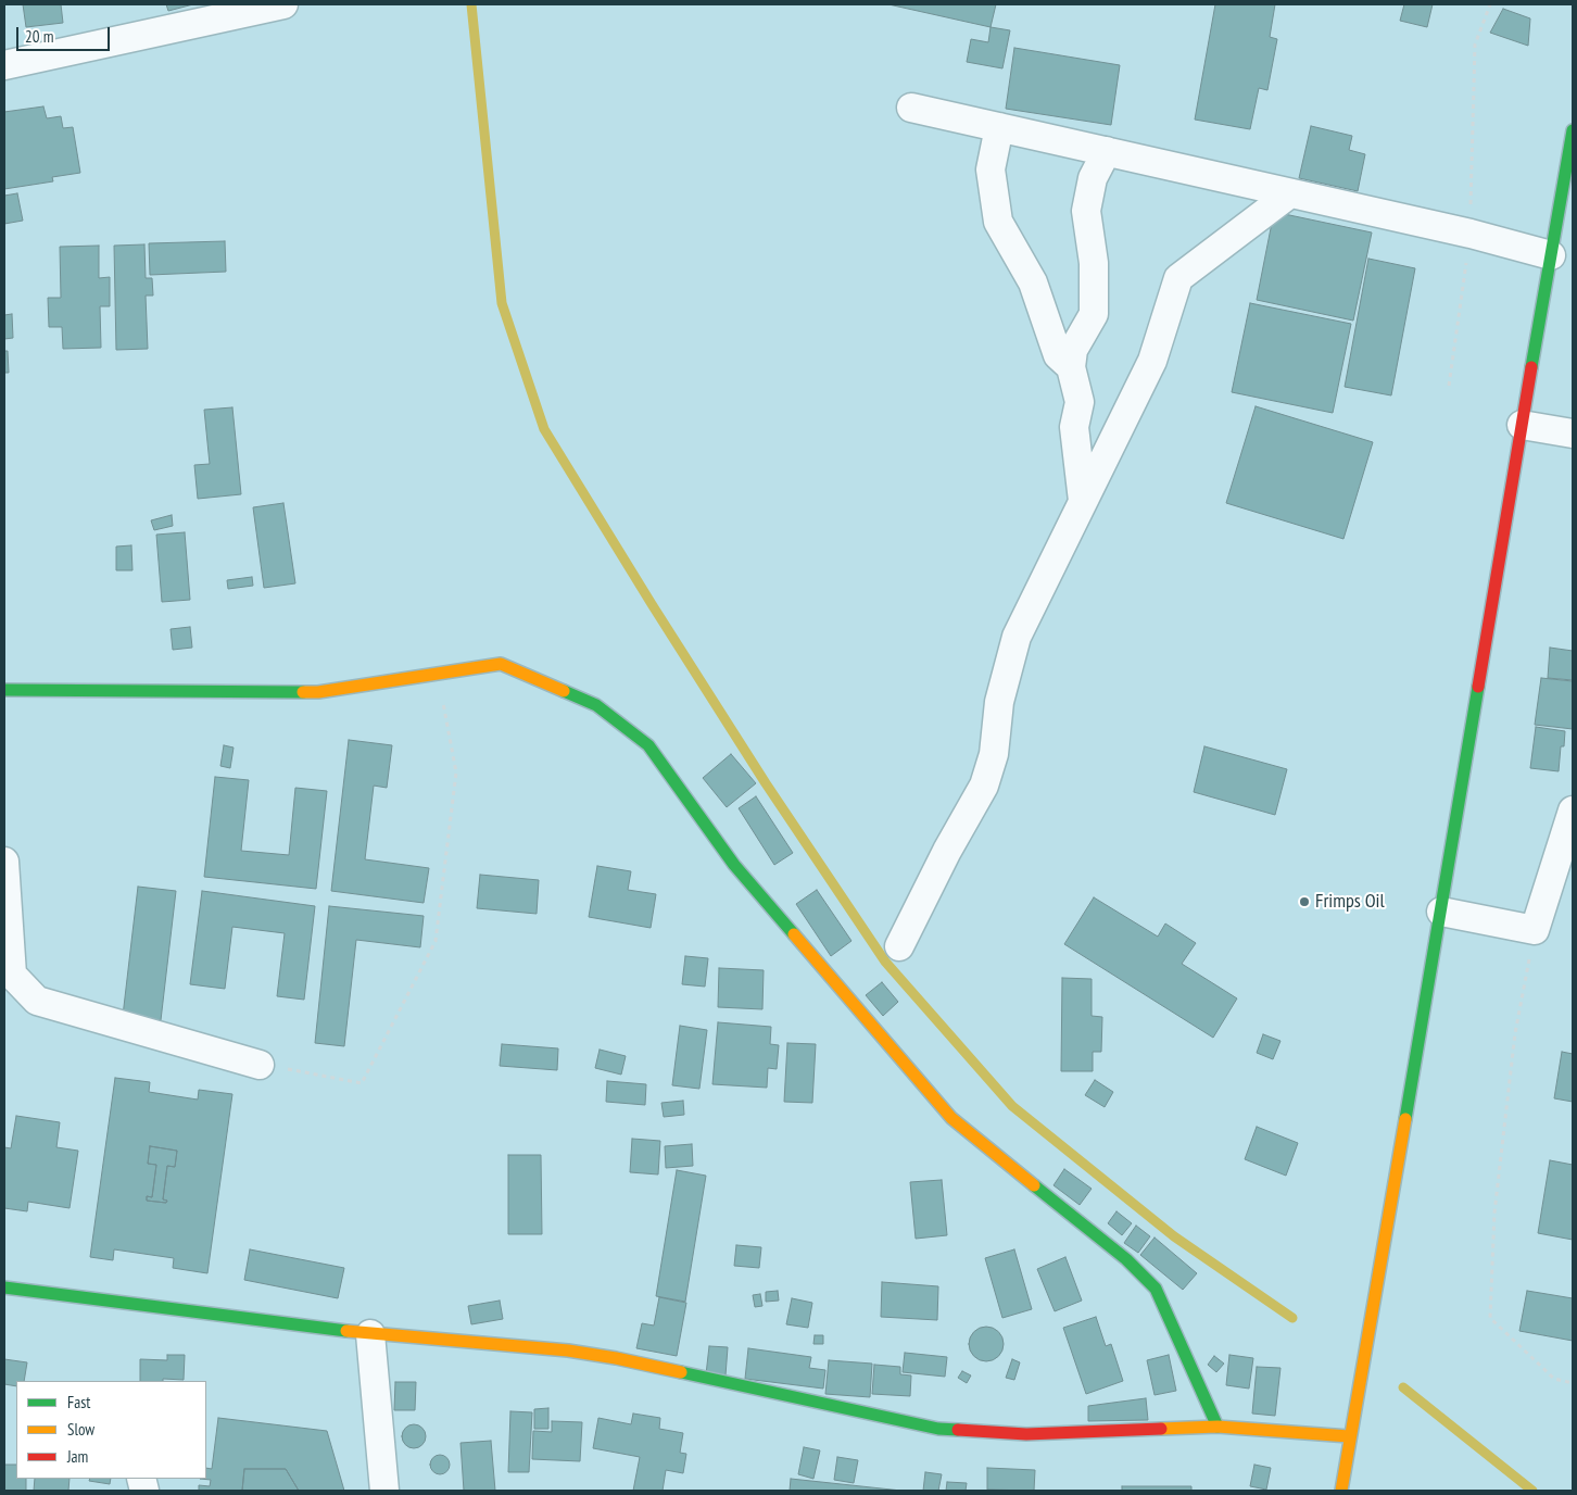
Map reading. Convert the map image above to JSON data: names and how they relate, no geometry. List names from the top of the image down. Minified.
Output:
{"places":["Frimps Oil"],"legend":["Fast","Slow","Jam"],"scale_bar":"20 m"}
